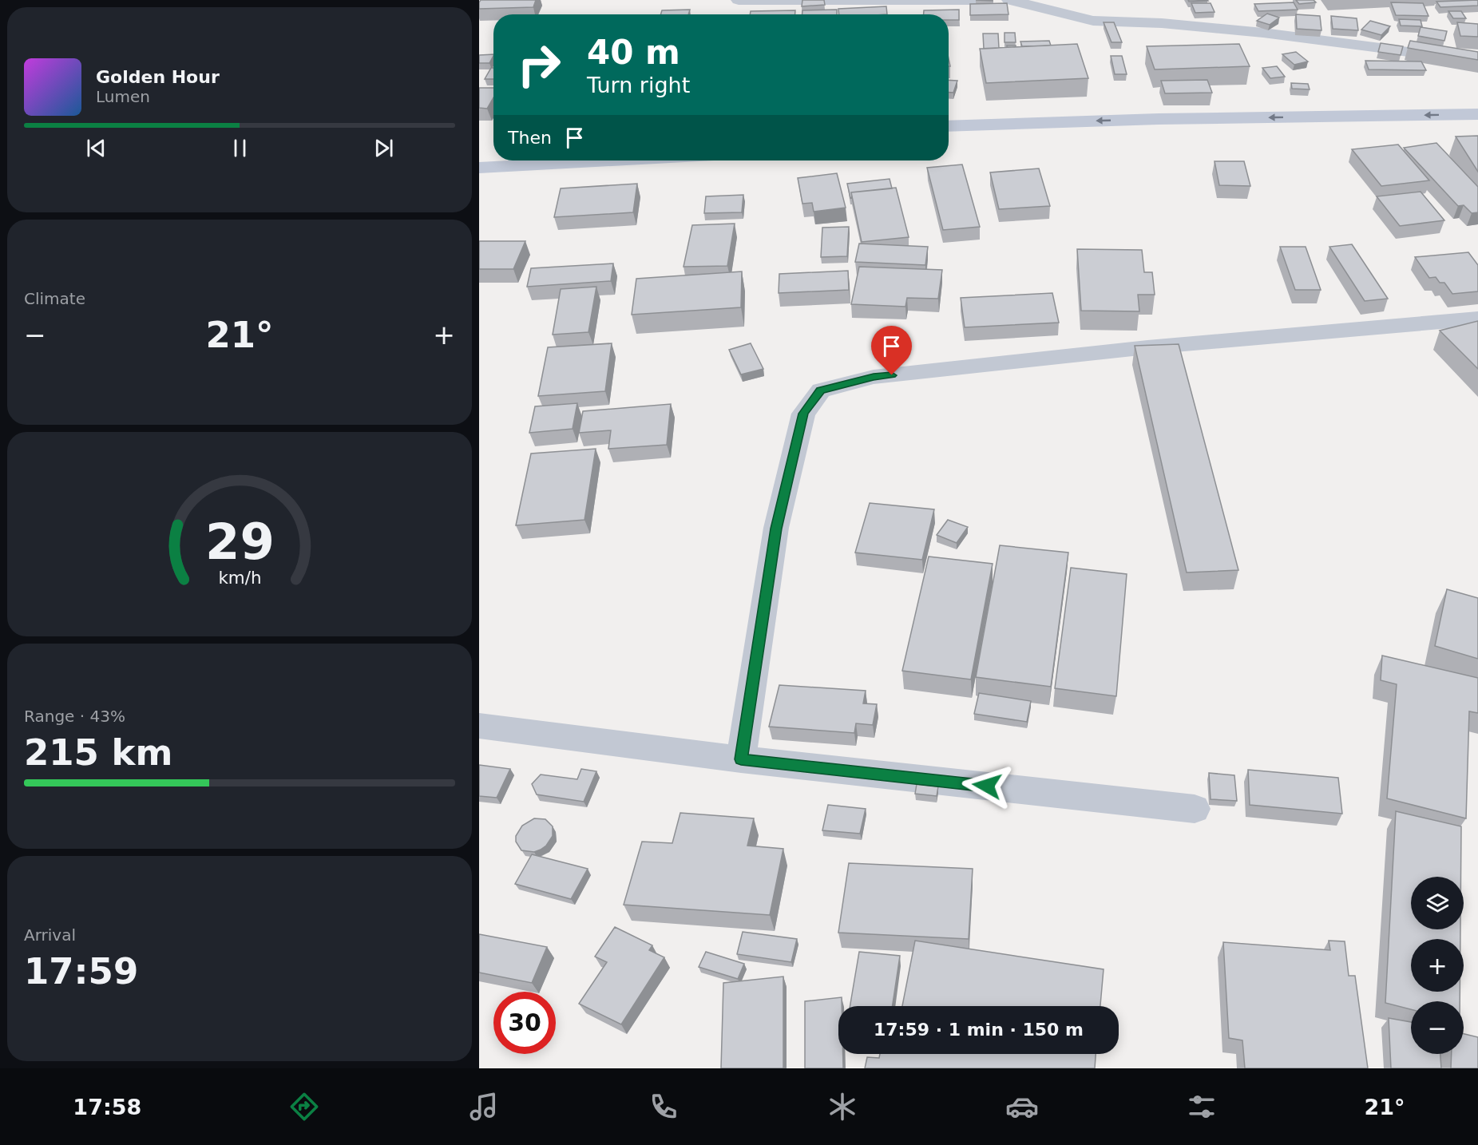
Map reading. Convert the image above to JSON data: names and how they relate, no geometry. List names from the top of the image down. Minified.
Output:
{"page":{"turn":["40 m","Turn right"],"song":["Golden Hour","Lumen"],"then":"Then","tile":["Climate",["Range · 43%","215 km"],["Arrival","17:59"]],"heat":["−","21°","+"],"map_buttons":["+","−"],"limit":"30","trip":"17:59 · 1 min · 150 m","tabs":["17:58","21°"],"gauge":["29","km/h"]}}
